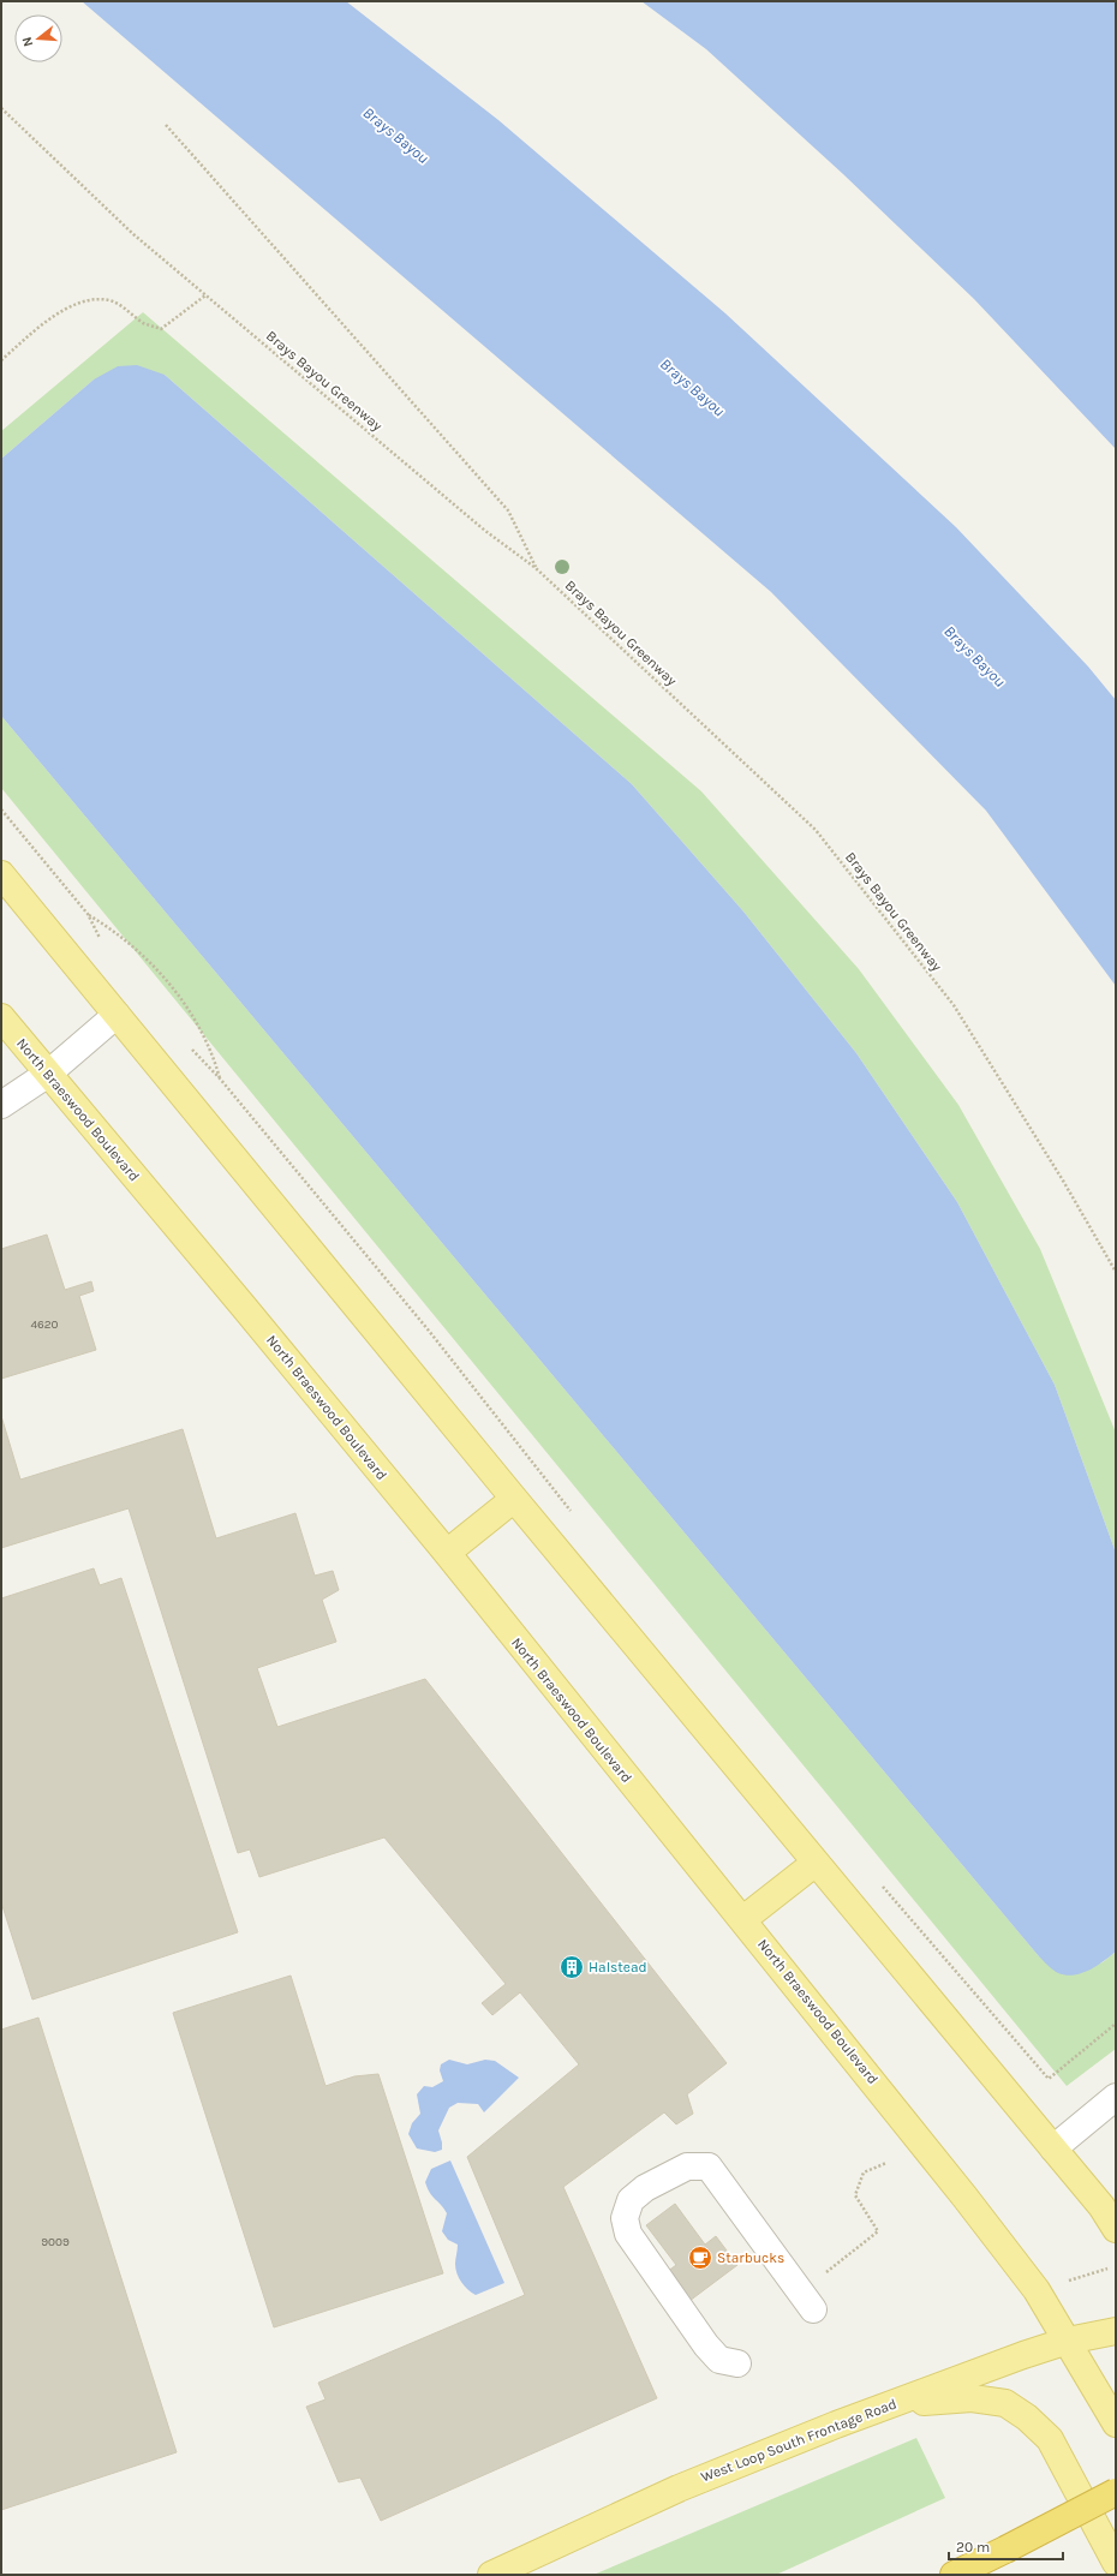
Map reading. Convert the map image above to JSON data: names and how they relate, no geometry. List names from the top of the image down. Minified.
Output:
{"streets":{"main road":["North Braeswood Boulevard","West Loop South Frontage Road"],"path":["Brays Bayou Greenway"]},"crossings":[["North Braeswood Boulevard","West Loop South Frontage Road"]],"water":["Brays Bayou"],"places":{"building":["Halstead"],"cafe":["Starbucks"]},"house_numbers":["4620","9009"],"scale_bar":"20 m","north":"left"}
